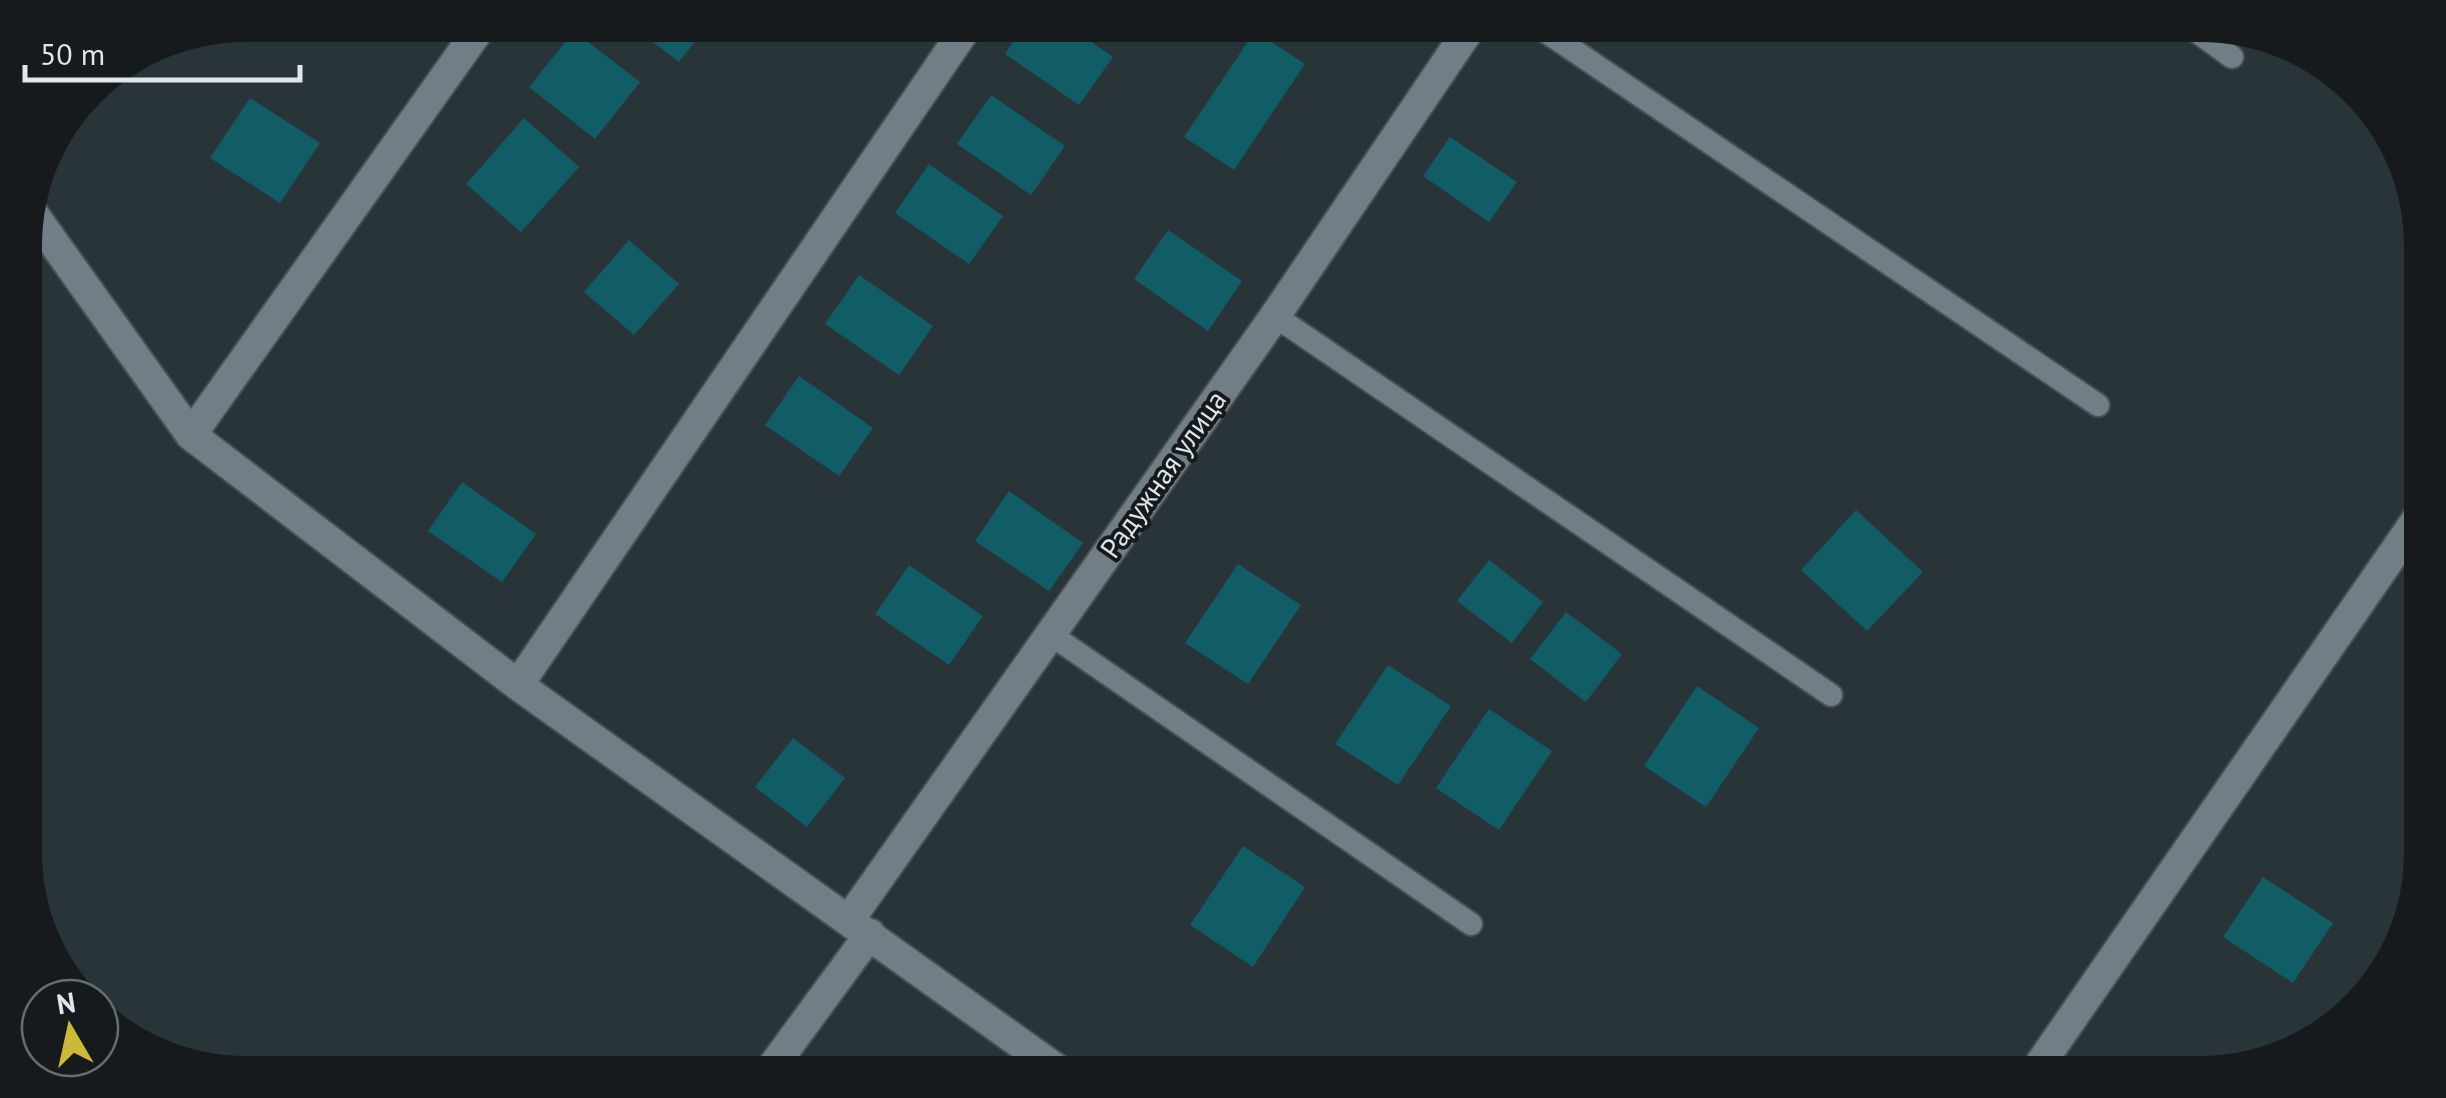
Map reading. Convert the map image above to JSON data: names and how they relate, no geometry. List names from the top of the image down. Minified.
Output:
{"streets":{"street":["Радужная улица"]},"scale_bar":"50 m","north":"top"}
